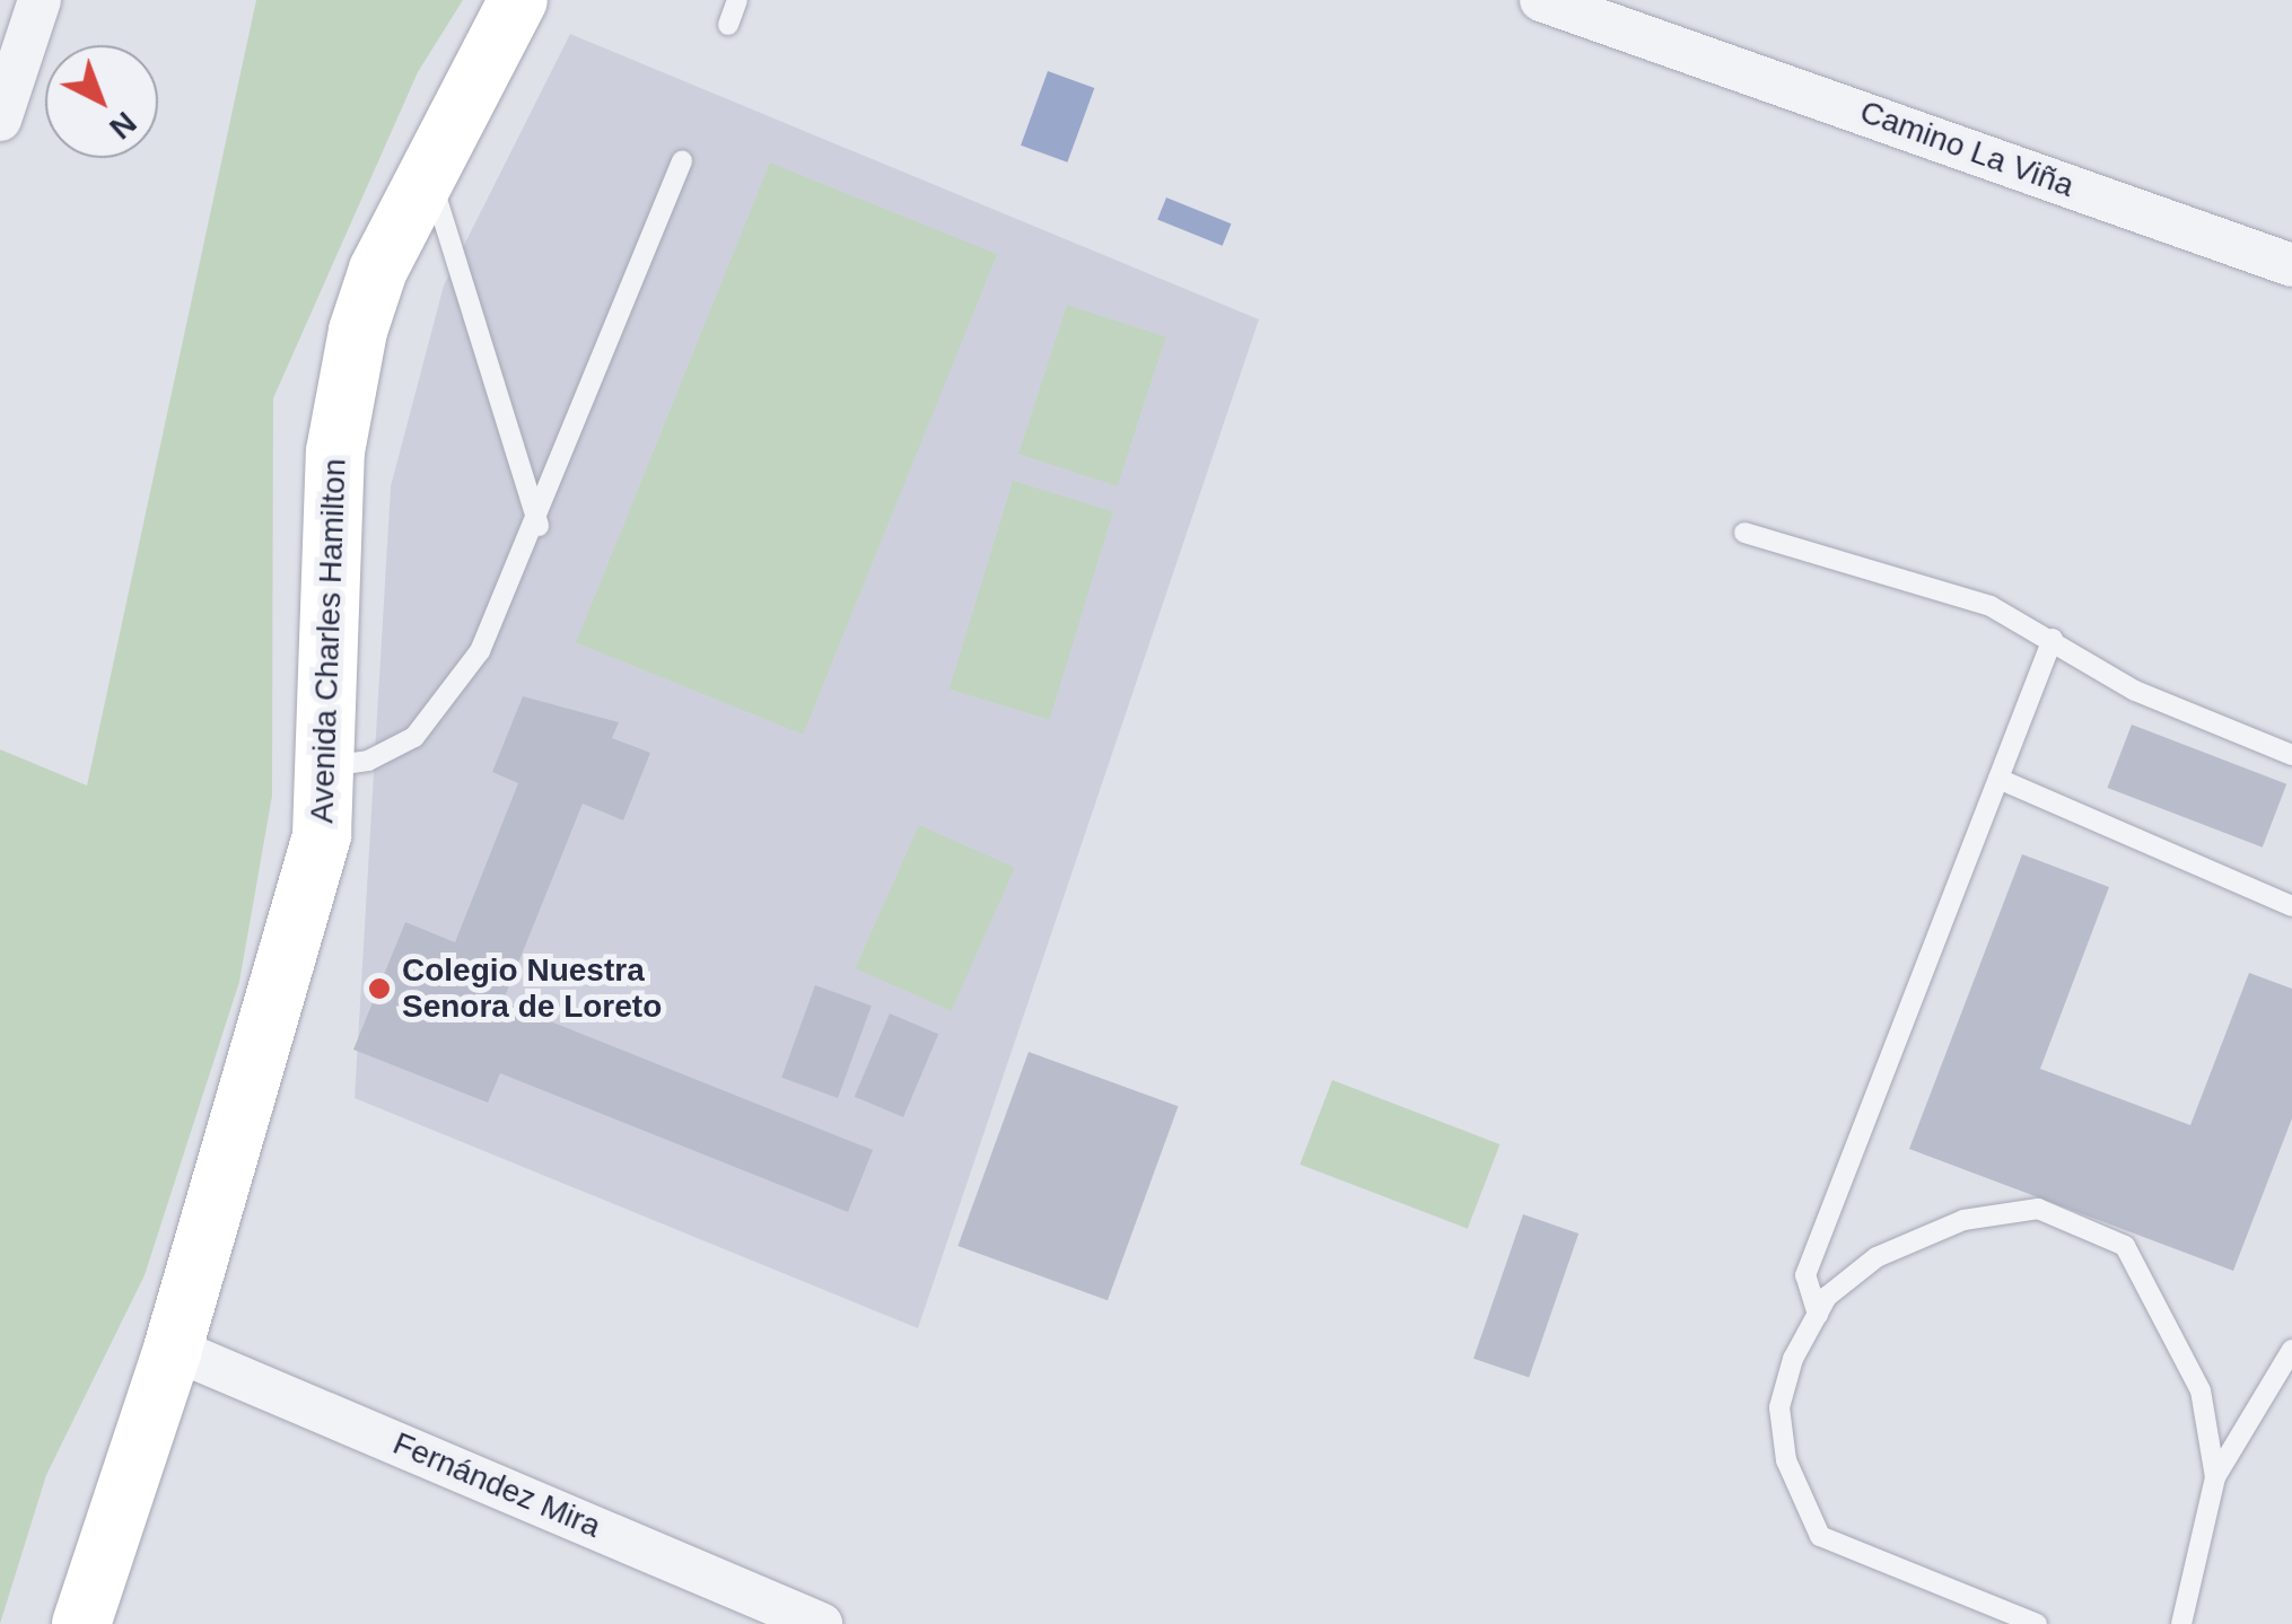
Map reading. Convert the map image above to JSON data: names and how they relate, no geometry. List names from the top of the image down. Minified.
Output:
{"streets":{"street":["Camino La Viña","Avenida Charles Hamilton","Fernández Mira"]},"crossings":[["Avenida Charles Hamilton","Fernández Mira"]],"places":["Colegio Nuestra Senora de Loreto"],"north":"bottom right"}
